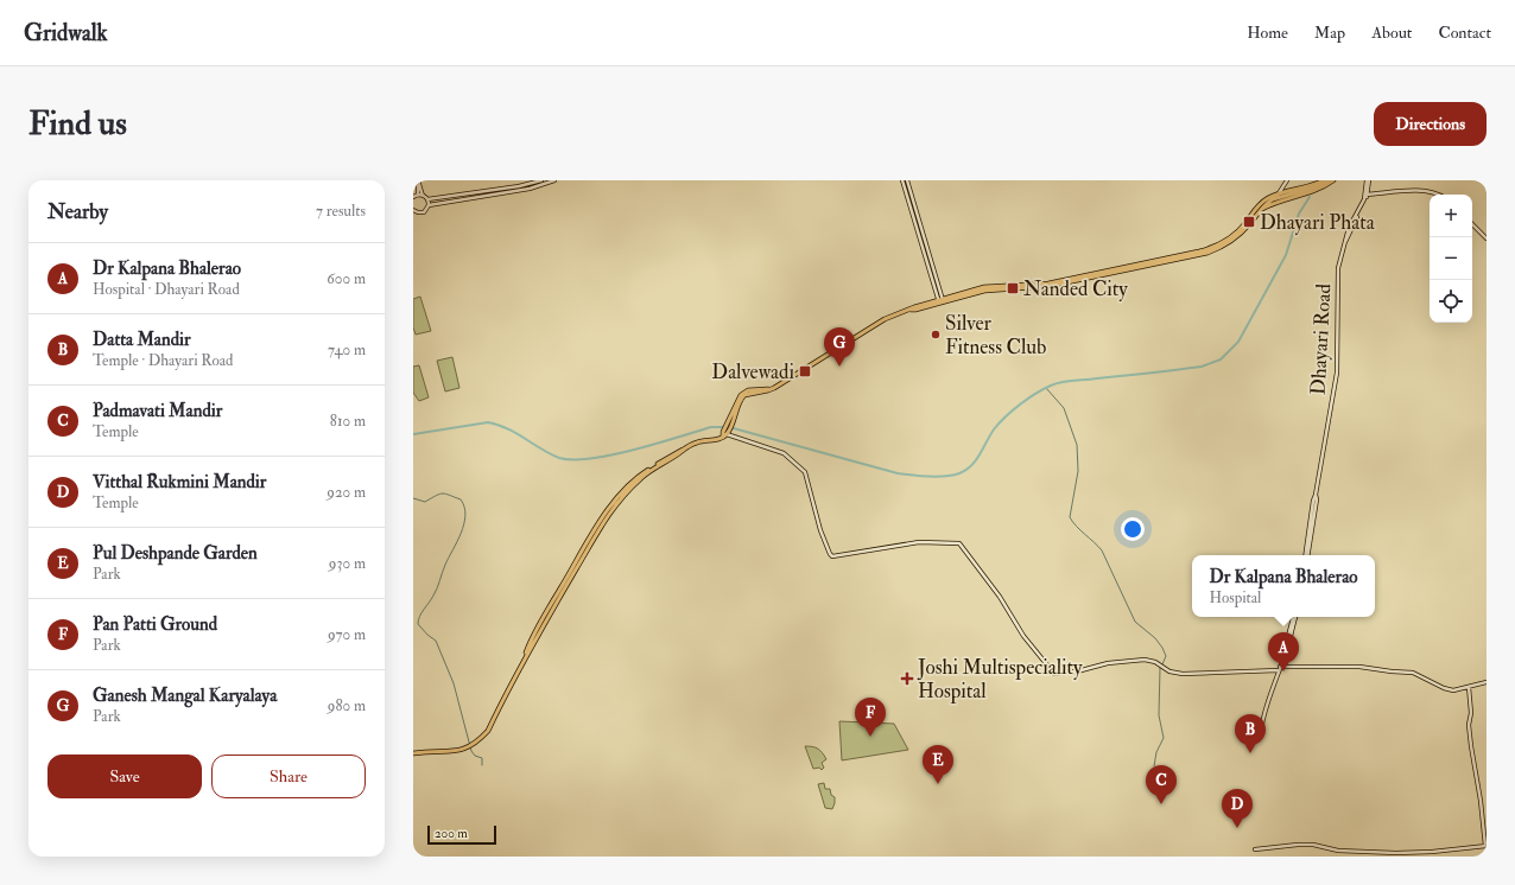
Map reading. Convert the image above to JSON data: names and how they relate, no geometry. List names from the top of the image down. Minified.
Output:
{"streets":{"street":["Dhayari Road"]},"places":{"transit":["Dhayari Phata","Nanded City","Dalvewadi"],"other":["Silver Fitness Club"],"health":["Joshi Multispeciality Hospital"]},"scale_bar":"200 m","page":{"header":"Gridwalk","nav":["Home","Map","About","Contact"],"buttons":["Directions",["Save","Share"]],"title":"Find us","heading":["Nearby","7 results"],"map_buttons":["+","−"],"list":[{"mark":"A","name":"Dr Kalpana Bhalerao","note":"Hospital · Dhayari Road","value":"600 m"},{"mark":"B","name":"Datta Mandir","note":"Temple · Dhayari Road","value":"740 m"},{"mark":"C","name":"Padmavati Mandir","note":"Temple","value":"810 m"},{"mark":"D","name":"Vitthal Rukmini Mandir","note":"Temple","value":"920 m"},{"mark":"E","name":"Pul Deshpande Garden","note":"Park","value":"930 m"},{"mark":"F","name":"Pan Patti Ground","note":"Park","value":"970 m"},{"mark":"G","name":"Ganesh Mangal Karyalaya","note":"Park","value":"980 m"}],"pins":["G","A","F","B","E","C","D"],"popup":["Dr Kalpana Bhalerao","Hospital"],"scale":"200 m"}}
